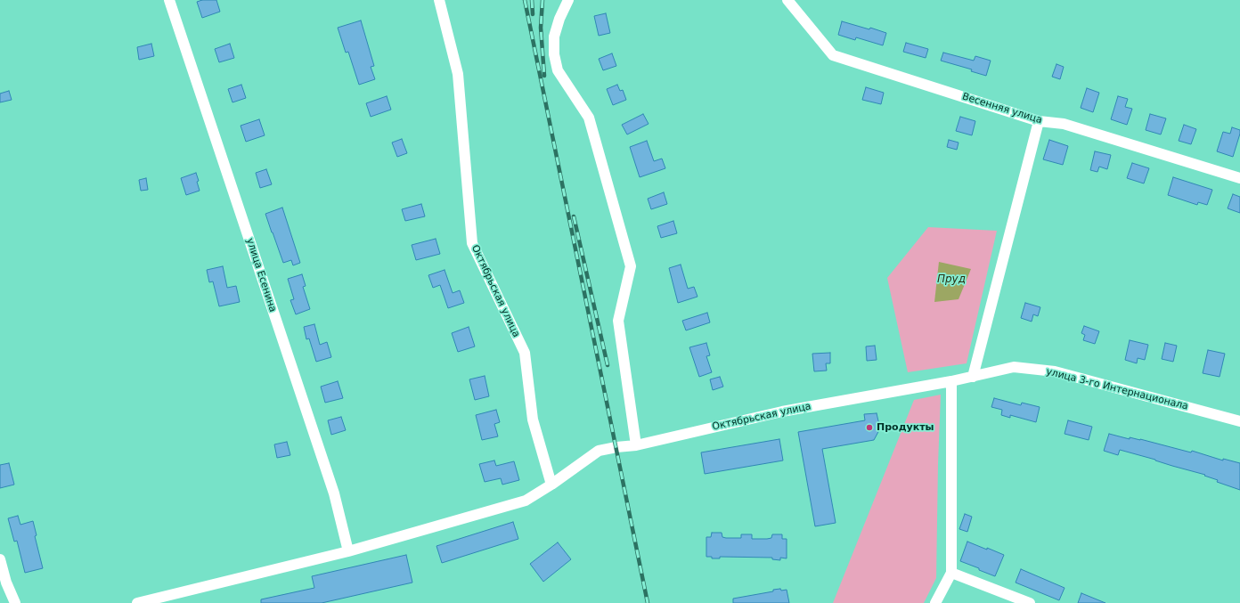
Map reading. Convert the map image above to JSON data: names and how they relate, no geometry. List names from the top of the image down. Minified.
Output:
{"streets":{"street":["Весенняя улица","улица Есенина","Октябрьская улица","улица 3-го Интернационала"]},"crossings":[["Октябрьская улица","улица 3-го Интернационала"]],"water":["Пруд"],"places":["Продукты"]}
